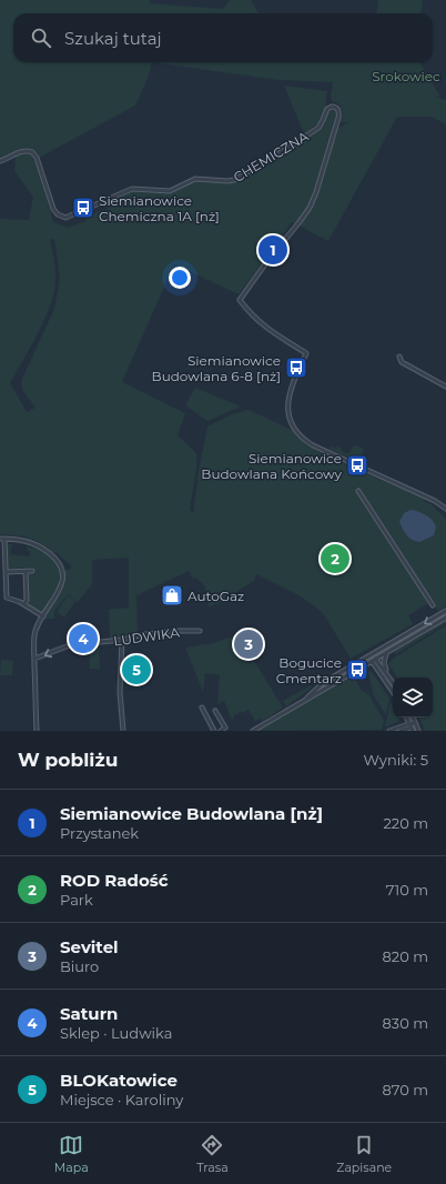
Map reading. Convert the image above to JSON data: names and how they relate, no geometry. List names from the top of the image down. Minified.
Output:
{"streets":{"street":["CHEMICZNA","LUDWIKA"]},"one_way":["LUDWIKA"],"parks":["Srokowiec"],"places":{"bus stop":["Siemianowice Chemiczna 1A [nż]","Siemianowice Budowlana 6-8 [nż]","Siemianowice Budowlana Końcowy","Bogucice Cmentarz"],"shop":["AutoGaz"]},"page":{"search":"Szukaj tutaj","pins":["1","2","4","3","5"],"heading":["W pobliżu","Wyniki: 5"],"list":[{"mark":"1","name":"Siemianowice Budowlana [nż]","note":"Przystanek","value":"220 m"},{"mark":"2","name":"ROD Radość","note":"Park","value":"710 m"},{"mark":"3","name":"Sevitel","note":"Biuro","value":"820 m"},{"mark":"4","name":"Saturn","note":"Sklep · Ludwika","value":"830 m"},{"mark":"5","name":"BLOKatowice","note":"Miejsce · Karoliny","value":"870 m"}],"nav":["Mapa","Trasa","Zapisane"]}}
